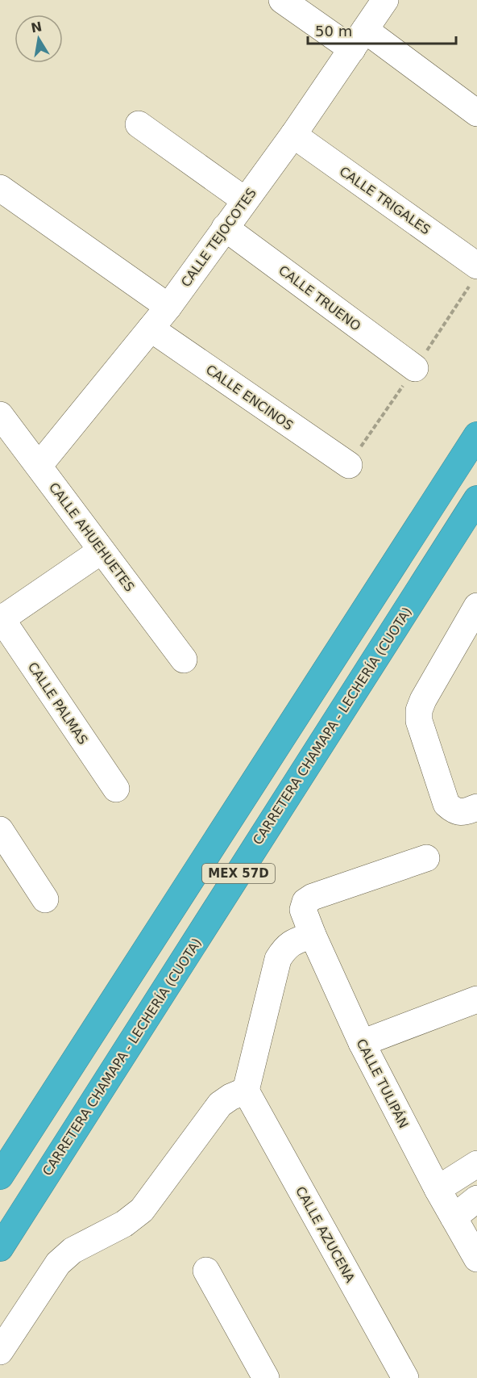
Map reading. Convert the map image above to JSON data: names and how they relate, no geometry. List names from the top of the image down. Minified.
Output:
{"streets":{"highway":["CARRETERA CHAMAPA - LECHERÍA (CUOTA)","MEX 57D"],"street":["CALLE TRIGALES","CALLE TEJOCOTES","CALLE TRUENO","CALLE ENCINOS","CALLE AHUEHUETES","CALLE PALMAS","CALLE TULIPÁN","CALLE AZUCENA"]},"crossings":[["CALLE TRIGALES","CALLE TEJOCOTES"],["CALLE TEJOCOTES","CALLE TRUENO"],["CALLE TEJOCOTES","CALLE ENCINOS"],["CALLE TEJOCOTES","CALLE AHUEHUETES"]],"scale_bar":"50 m","north":"top"}
